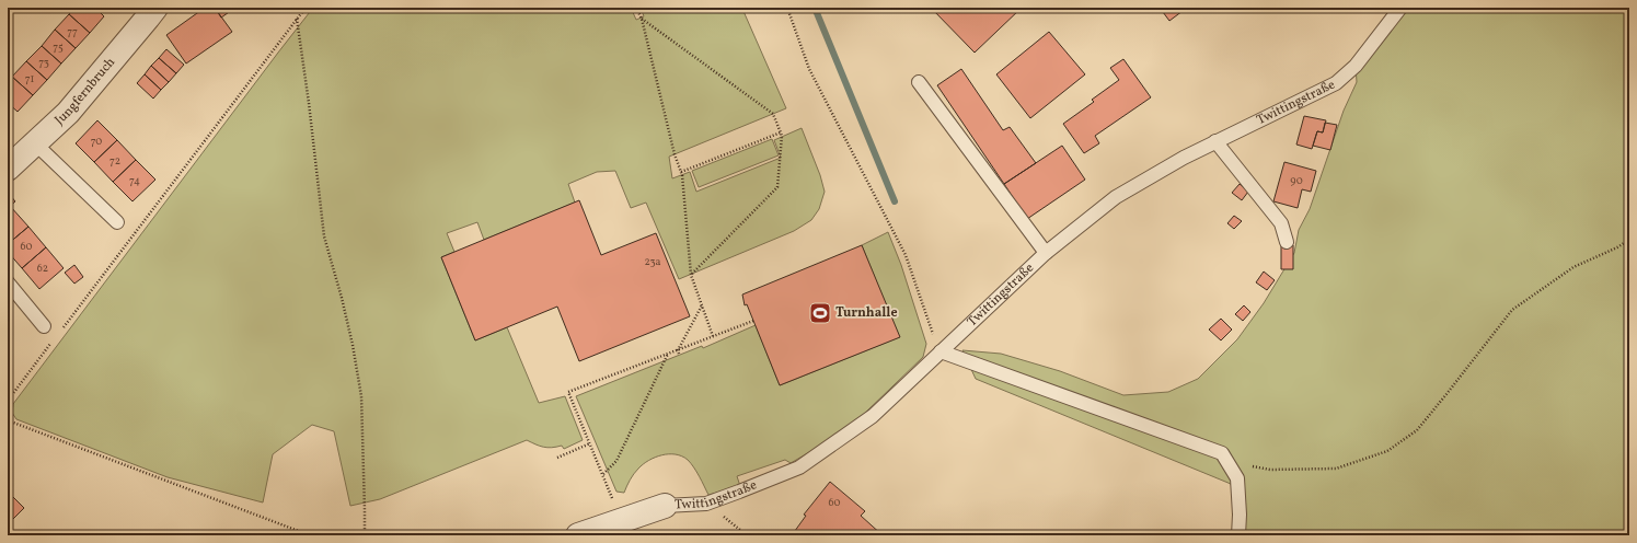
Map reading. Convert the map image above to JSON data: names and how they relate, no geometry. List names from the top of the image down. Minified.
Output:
{"streets":{"street":["Jungfernbruch","Twittingstraße"]},"places":{"sports":["Turnhalle"]},"house_numbers":["77","75","73","71","70","72","74","90","60","23a","62","60"]}
